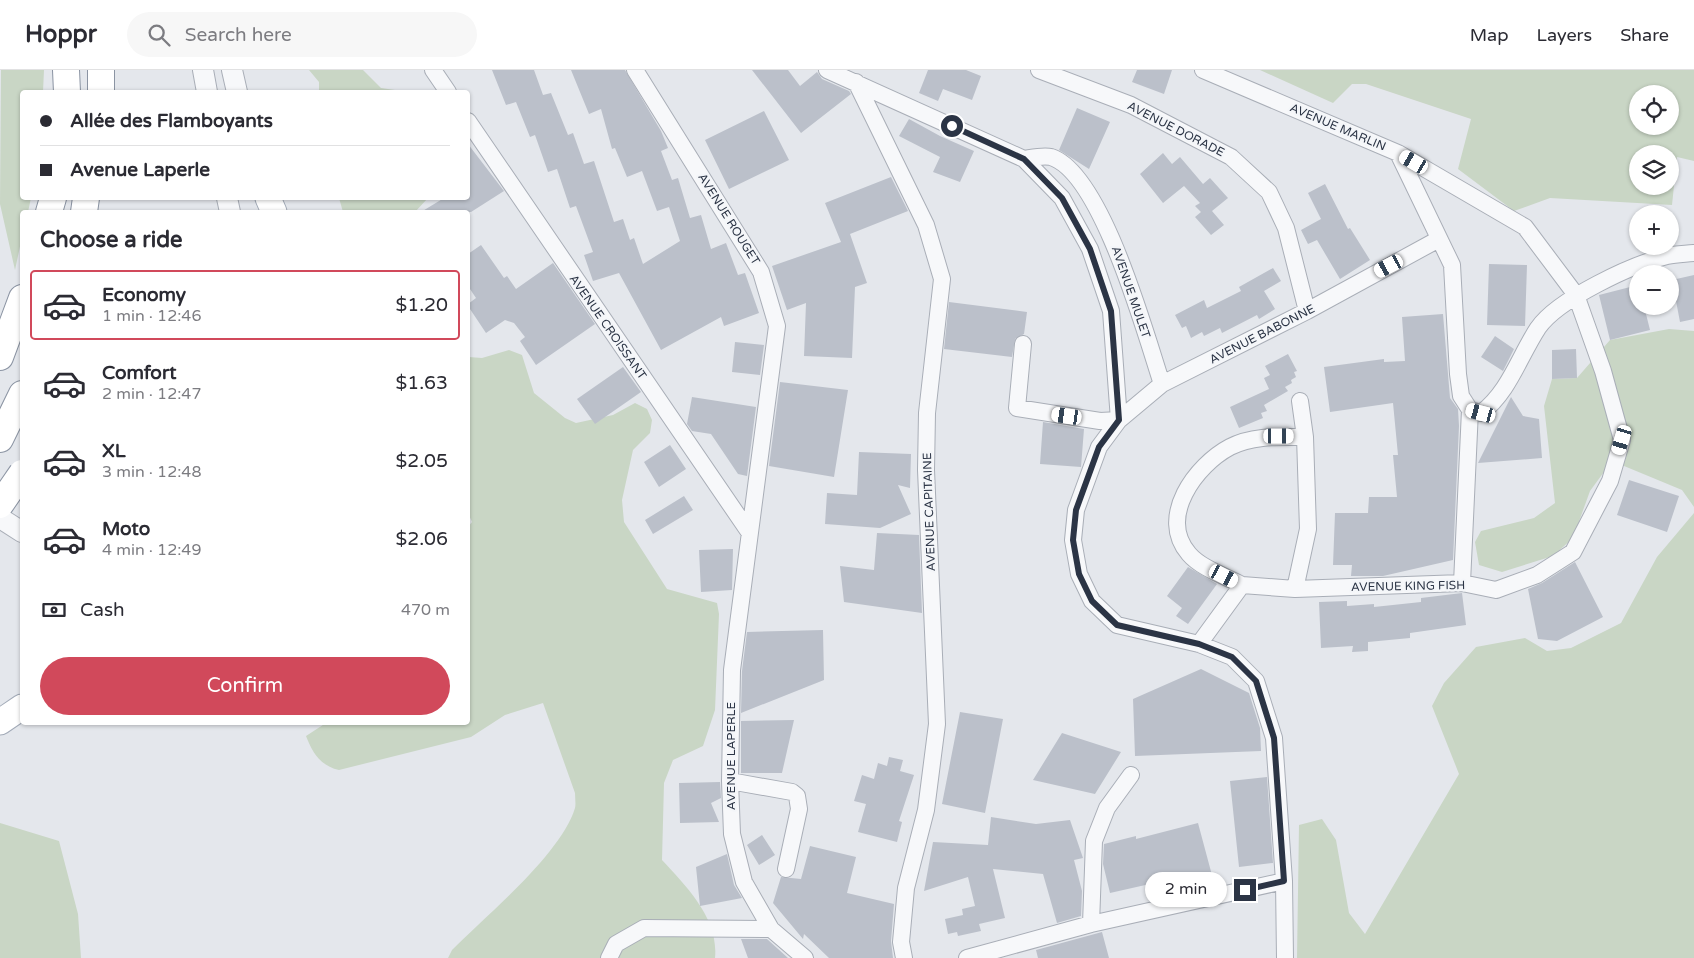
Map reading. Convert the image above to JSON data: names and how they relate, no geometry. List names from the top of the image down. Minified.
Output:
{"streets":{"street":["AVENUE MARLIN","AVENUE DORADE","AVENUE ROUGET","AVENUE MULET","AVENUE CROISSANT","AVENUE BABONNE","AVENUE CAPITAINE","AVENUE KING FISH","AVENUE LAPERLE"]},"crossings":[["AVENUE MARLIN","AVENUE KING FISH"],["AVENUE DORADE","AVENUE BABONNE"],["AVENUE ROUGET","AVENUE CROISSANT"],["AVENUE ROUGET","AVENUE LAPERLE"],["AVENUE MULET","AVENUE BABONNE"],["AVENUE CROISSANT","AVENUE LAPERLE"]],"page":{"header":"Hoppr","search":"Search here","nav":["Map","Layers","Share"],"map_buttons":["+","−"],"banner":["Allée des Flamboyants","Avenue Laperle"],"heading":"Choose a ride","list":[{"name":"Economy","note":"1 min · 12:46","value":"$1.20"},{"name":"Comfort","note":"2 min · 12:47","value":"$1.63"},{"name":"XL","note":"3 min · 12:48","value":"$2.05"},{"name":"Moto","note":"4 min · 12:49","value":"$2.06"}],"pay":["Cash","470 m"],"buttons":"Confirm","bubble":"2 min"}}
